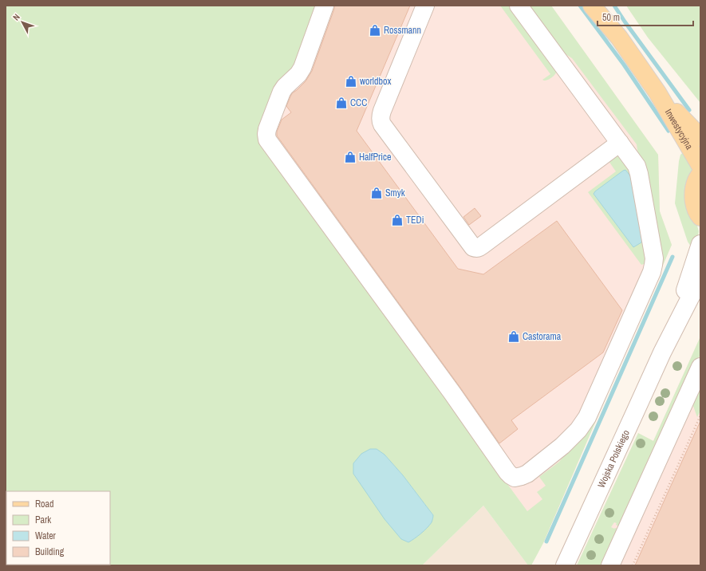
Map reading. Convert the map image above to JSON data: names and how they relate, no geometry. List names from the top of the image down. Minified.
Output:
{"streets":{"main road":["Inwestycyjna"],"street":["Wojska Polskiego"]},"places":{"shop":["Rossmann","worldbox","CCC","HalfPrice","Smyk","TEDi","Castorama"]},"legend":["Road","Park","Water","Building"],"scale_bar":"50 m","north":"top left"}
